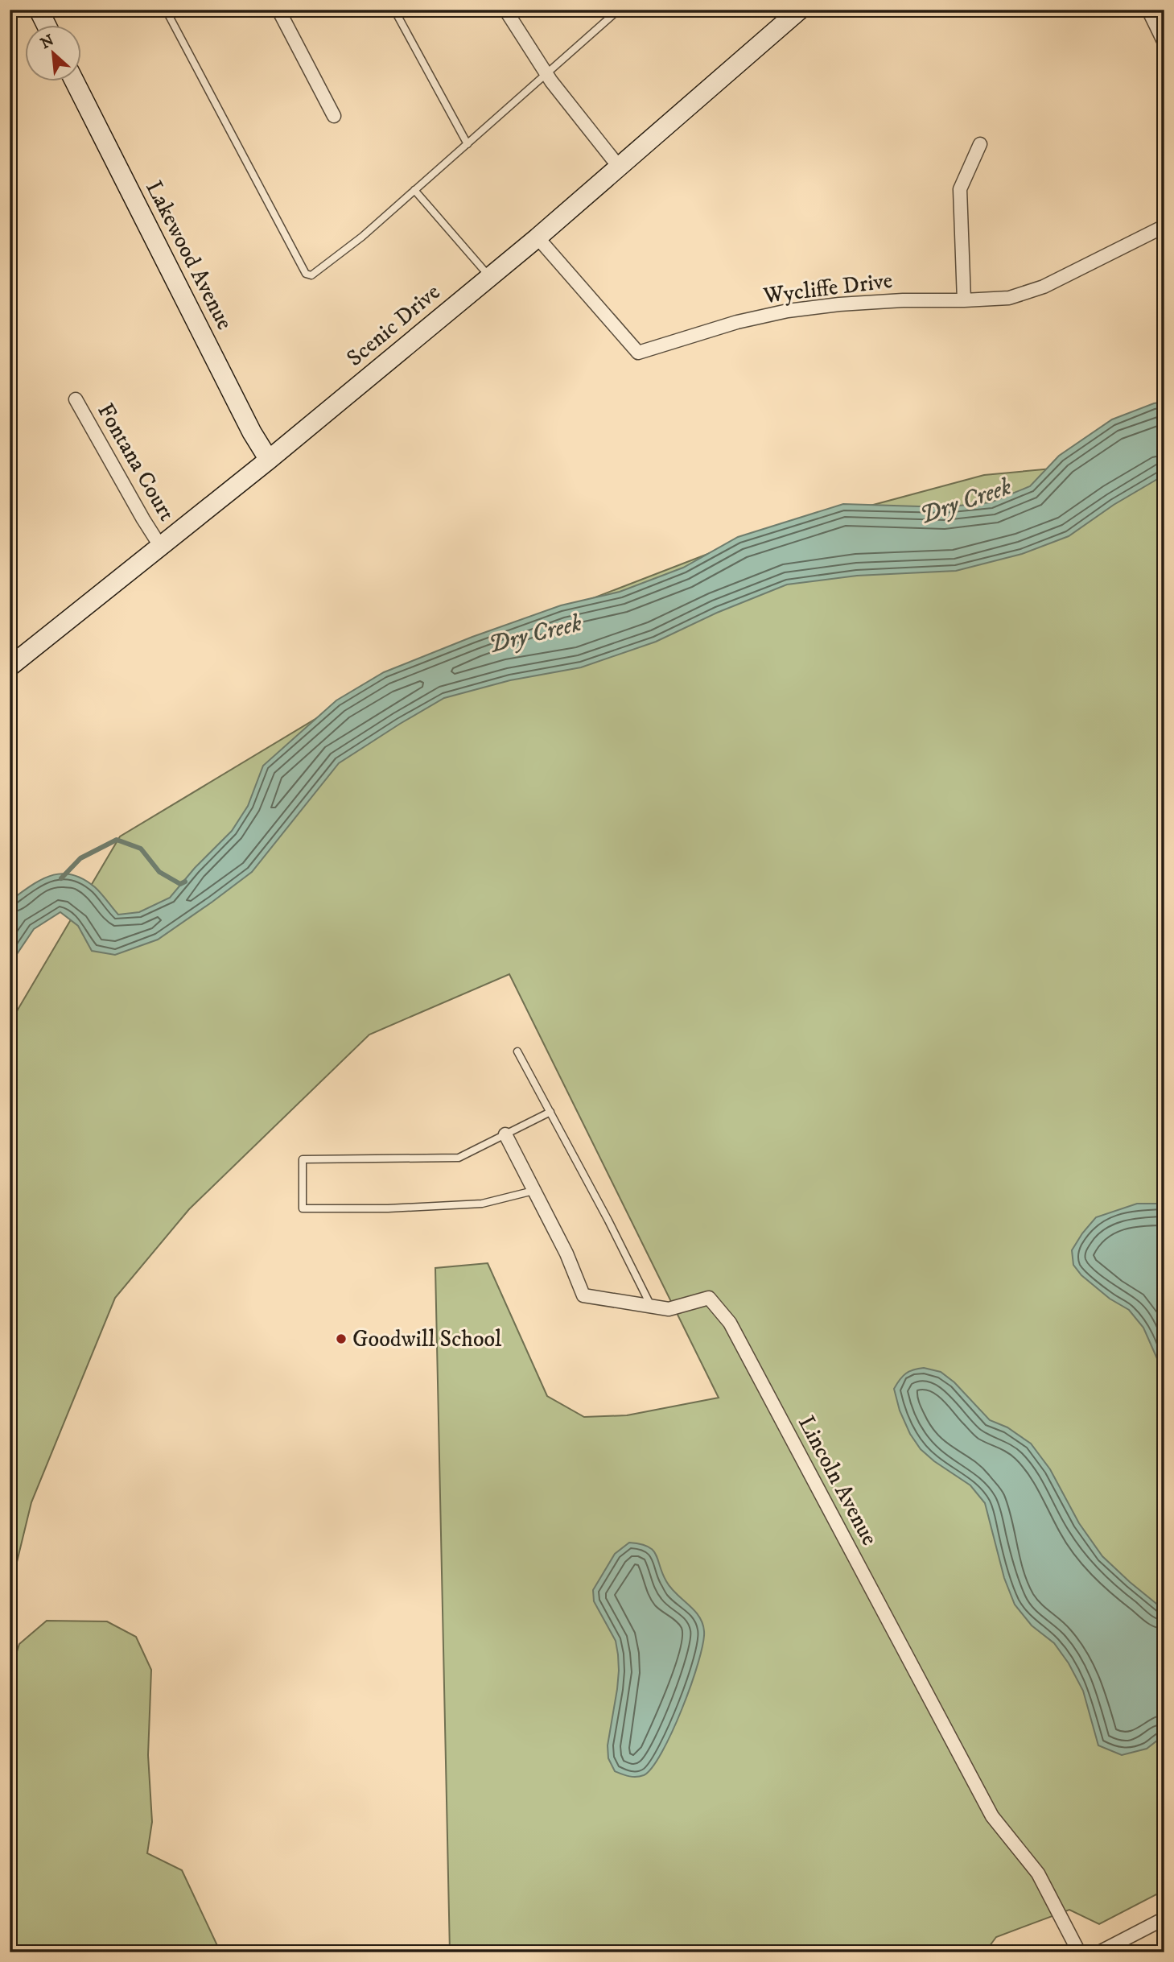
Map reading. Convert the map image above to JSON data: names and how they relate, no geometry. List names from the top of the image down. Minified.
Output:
{"streets":{"main road":["Lakewood Avenue","Scenic Drive"],"street":["Wycliffe Drive","Fontana Court","Lincoln Avenue"]},"crossings":[["Lakewood Avenue","Scenic Drive"],["Wycliffe Drive","Scenic Drive"],["Scenic Drive","Fontana Court"]],"water":["Dry Creek"],"places":["Goodwill School"],"north":"top left"}
